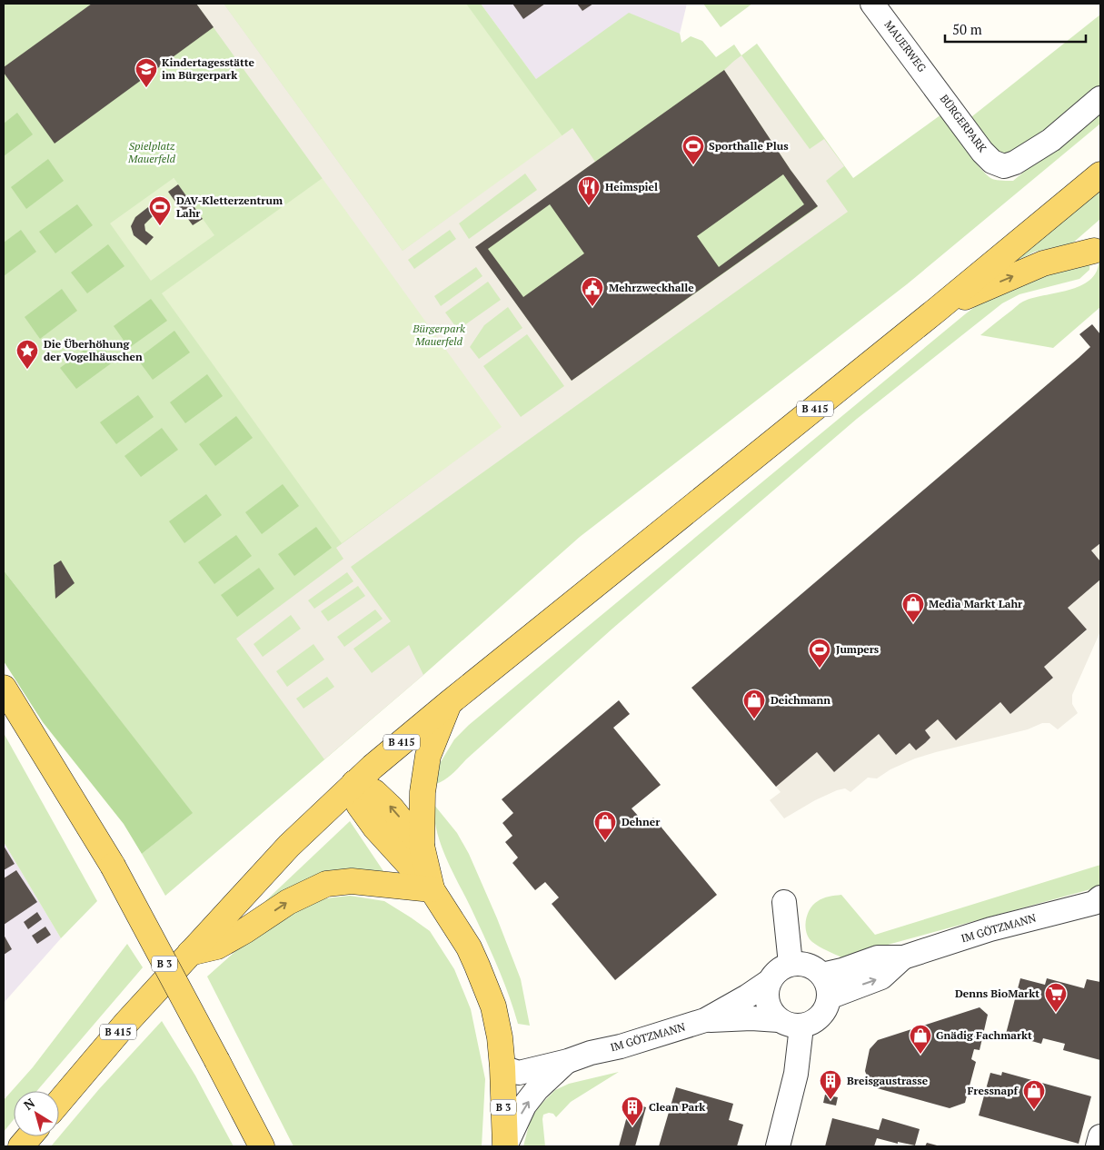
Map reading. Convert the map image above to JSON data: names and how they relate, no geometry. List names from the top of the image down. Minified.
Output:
{"streets":{"main road":["B 415","B 3"],"street":["MAUERWEG","BÜRGERPARK","IM GÖTZMANN"]},"crossings":[["MAUERWEG","BÜRGERPARK"],["B 415","B 3"],["IM GÖTZMANN","B 3"]],"parks":["Spielplatz Mauerfeld","Bürgerpark Mauerfeld"],"places":{"school or university":["Kindertagesstätte im Bürgerpark"],"sports":["Sporthalle Plus","DAV-Kletterzentrum Lahr","Jumpers"],"restaurant":["Heimspiel"],"public building":["Mehrzweckhalle"],"place":["Die Überhöhung der Vogelhäuschen"],"shop":["Media Markt Lahr","Deichmann","Dehner","Gnädig Fachmarkt","Fressnapf"],"supermarket":["Denns BioMarkt"],"building":["Breisgaustrasse","Clean Park"]},"scale_bar":"50 m","north":"top left"}
